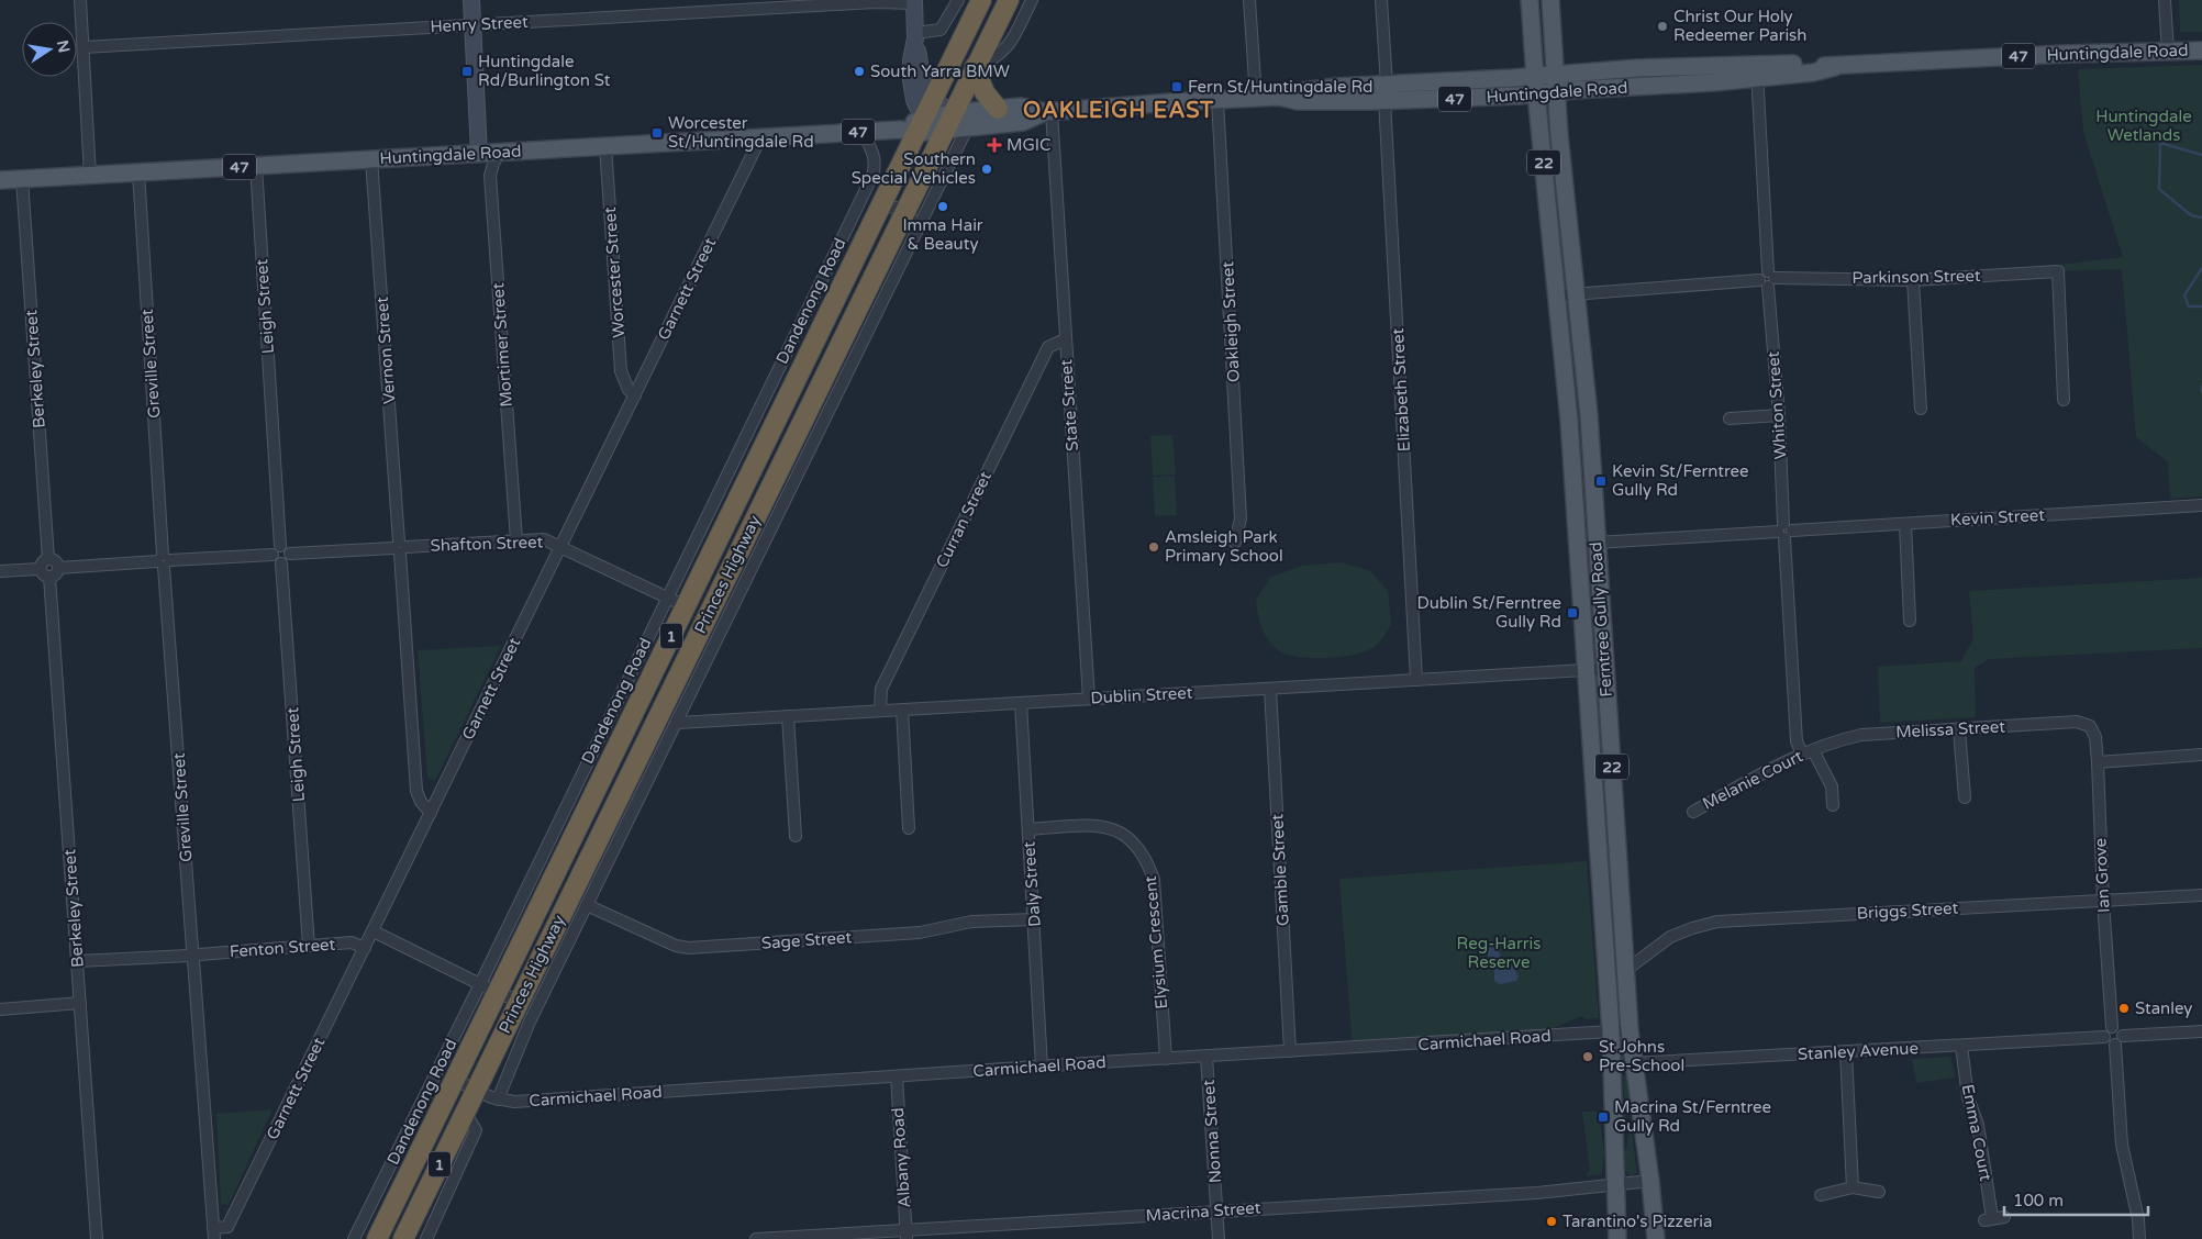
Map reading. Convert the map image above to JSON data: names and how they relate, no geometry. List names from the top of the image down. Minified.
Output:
{"streets":{"highway":["Princes Highway","1"],"main road":["Huntingdale Road","47","22","Ferntree Gully Road"],"street":["Henry Street","Worcester Street","Parkinson Street","Garnett Street","Dandenong Road","Leigh Street","Oakleigh Street","Mortimer Street","Vernon Street","Greville Street","Berkeley Street","Elizabeth Street","State Street","Whiton Street","Kevin Street","Curran Street","Shafton Street","Dublin Street","Melissa Street","Melanie Court","Gamble Street","Ian Grove","Daly Street","Briggs Street","Sage Street","Elysium Crescent","Fenton Street","Carmichael Road","Stanley Avenue","Nonna Street","Emma Court","Albany Road","Macrina Street"]},"crossings":[["Huntingdale Road","Worcester Street"],["Huntingdale Road","Garnett Street"],["Huntingdale Road","Dandenong Road"],["Huntingdale Road","Leigh Street"],["Huntingdale Road","Oakleigh Street"],["Huntingdale Road","Mortimer Street"],["Huntingdale Road","Vernon Street"],["Huntingdale Road","Greville Street"],["Huntingdale Road","Berkeley Street"],["Huntingdale Road","Elizabeth Street"],["Huntingdale Road","State Street"],["Huntingdale Road","Whiton Street"],["Huntingdale Road","Princes Highway"],["Huntingdale Road","Ferntree Gully Road"],["Worcester Street","Garnett Street"],["Parkinson Street","Whiton Street"],["Parkinson Street","Ferntree Gully Road"],["Garnett Street","Vernon Street"],["Garnett Street","Greville Street"],["Garnett Street","Shafton Street"],["Garnett Street","Fenton Street"],["Dandenong Road","Shafton Street"],["Leigh Street","Shafton Street"],["Leigh Street","Fenton Street"],["Mortimer Street","Shafton Street"],["Vernon Street","Shafton Street"],["Greville Street","Fenton Street"],["Berkeley Street","Fenton Street"],["Elizabeth Street","Dublin Street"],["State Street","Curran Street"],["State Street","Dublin Street"],["Whiton Street","Kevin Street"],["Whiton Street","Melissa Street"],["Whiton Street","Melanie Court"],["Kevin Street","Ferntree Gully Road"],["Curran Street","Dublin Street"],["Shafton Street","Princes Highway"],["Princes Highway","Carmichael Road"],["Ferntree Gully Road","Dublin Street"],["Ferntree Gully Road","Briggs Street"],["Ferntree Gully Road","Carmichael Road"],["Ferntree Gully Road","Stanley Avenue"],["Ferntree Gully Road","Macrina Street"],["Dublin Street","Gamble Street"],["Dublin Street","Daly Street"],["Melissa Street","Melanie Court"],["Melissa Street","Ian Grove"],["Gamble Street","Carmichael Road"],["Ian Grove","Briggs Street"],["Ian Grove","Stanley Avenue"],["Daly Street","Sage Street"],["Daly Street","Elysium Crescent"],["Daly Street","Carmichael Road"],["Elysium Crescent","Carmichael Road"],["Carmichael Road","Nonna Street"],["Carmichael Road","Albany Road"],["Stanley Avenue","Emma Court"],["Nonna Street","Macrina Street"],["Albany Road","Macrina Street"]],"districts":["OAKLEIGH EAST"],"parks":["Huntingdale Wetlands","Reg-Harris Reserve"],"places":{"other":["Christ Our Holy Redeemer Parish","South Yarra BMW","Southern Special Vehicles","Imma Hair & Beauty","Amsleigh Park Primary School","Stanley","St Johns Pre-School","Tarantino's Pizzeria"],"transit":["Huntingdale Rd/Burlington St","Fern St/Huntingdale Rd","Worcester St/Huntingdale Rd","Kevin St/Ferntree Gully Rd","Dublin St/Ferntree Gully Rd","Macrina St/Ferntree Gully Rd"],"health":["MGIC"]},"scale_bar":"100 m","north":"right"}
